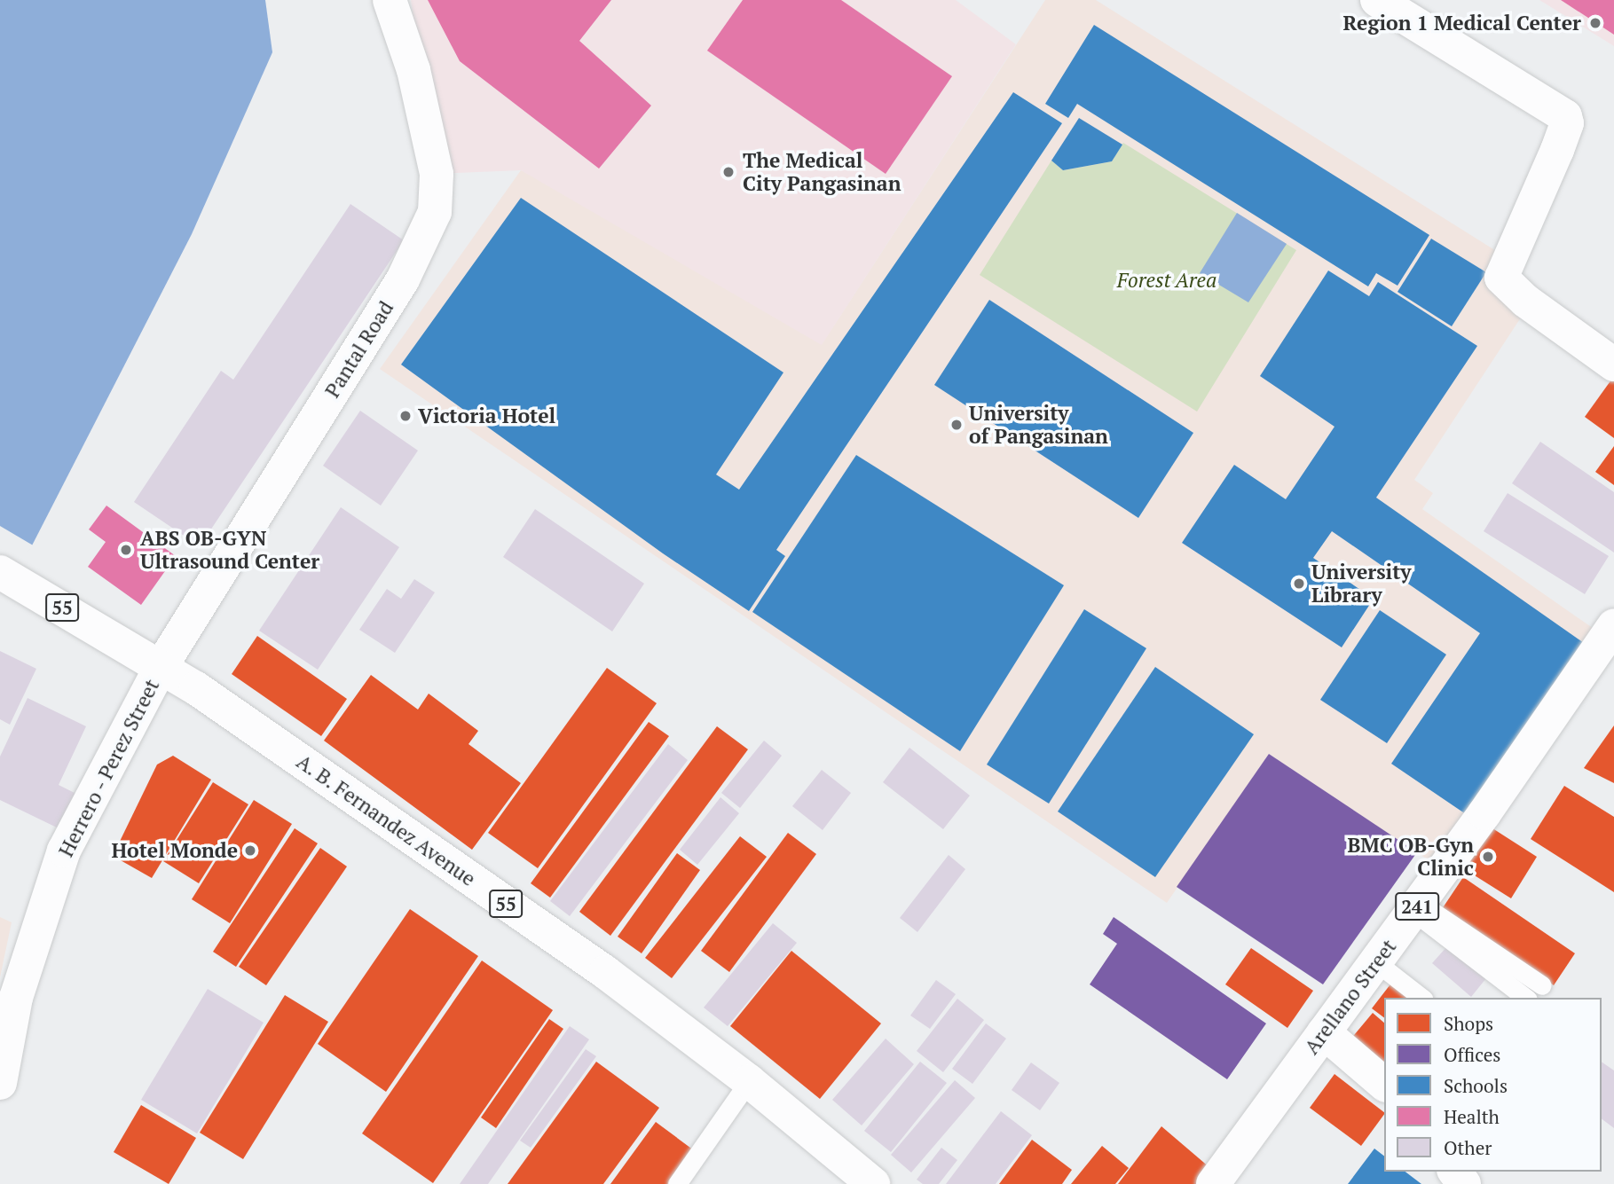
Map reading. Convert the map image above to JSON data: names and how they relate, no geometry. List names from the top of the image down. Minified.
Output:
{"streets":{"main road":["Pantal Road","55","Herrero - Perez Street","A. B. Fernandez Avenue","241","Arellano Street"]},"crossings":[["Pantal Road","Herrero - Perez Street"],["Pantal Road","A. B. Fernandez Avenue"],["Herrero - Perez Street","A. B. Fernandez Avenue"]],"parks":["Forest Area"],"places":["Region 1 Medical Center","The Medical City Pangasinan","Victoria Hotel","University of Pangasinan","ABS OB-GYN Ultrasound Center","University Library","Hotel Monde","BMC OB-Gyn Clinic"],"legend":["Shops","Offices","Schools","Health","Other"]}
